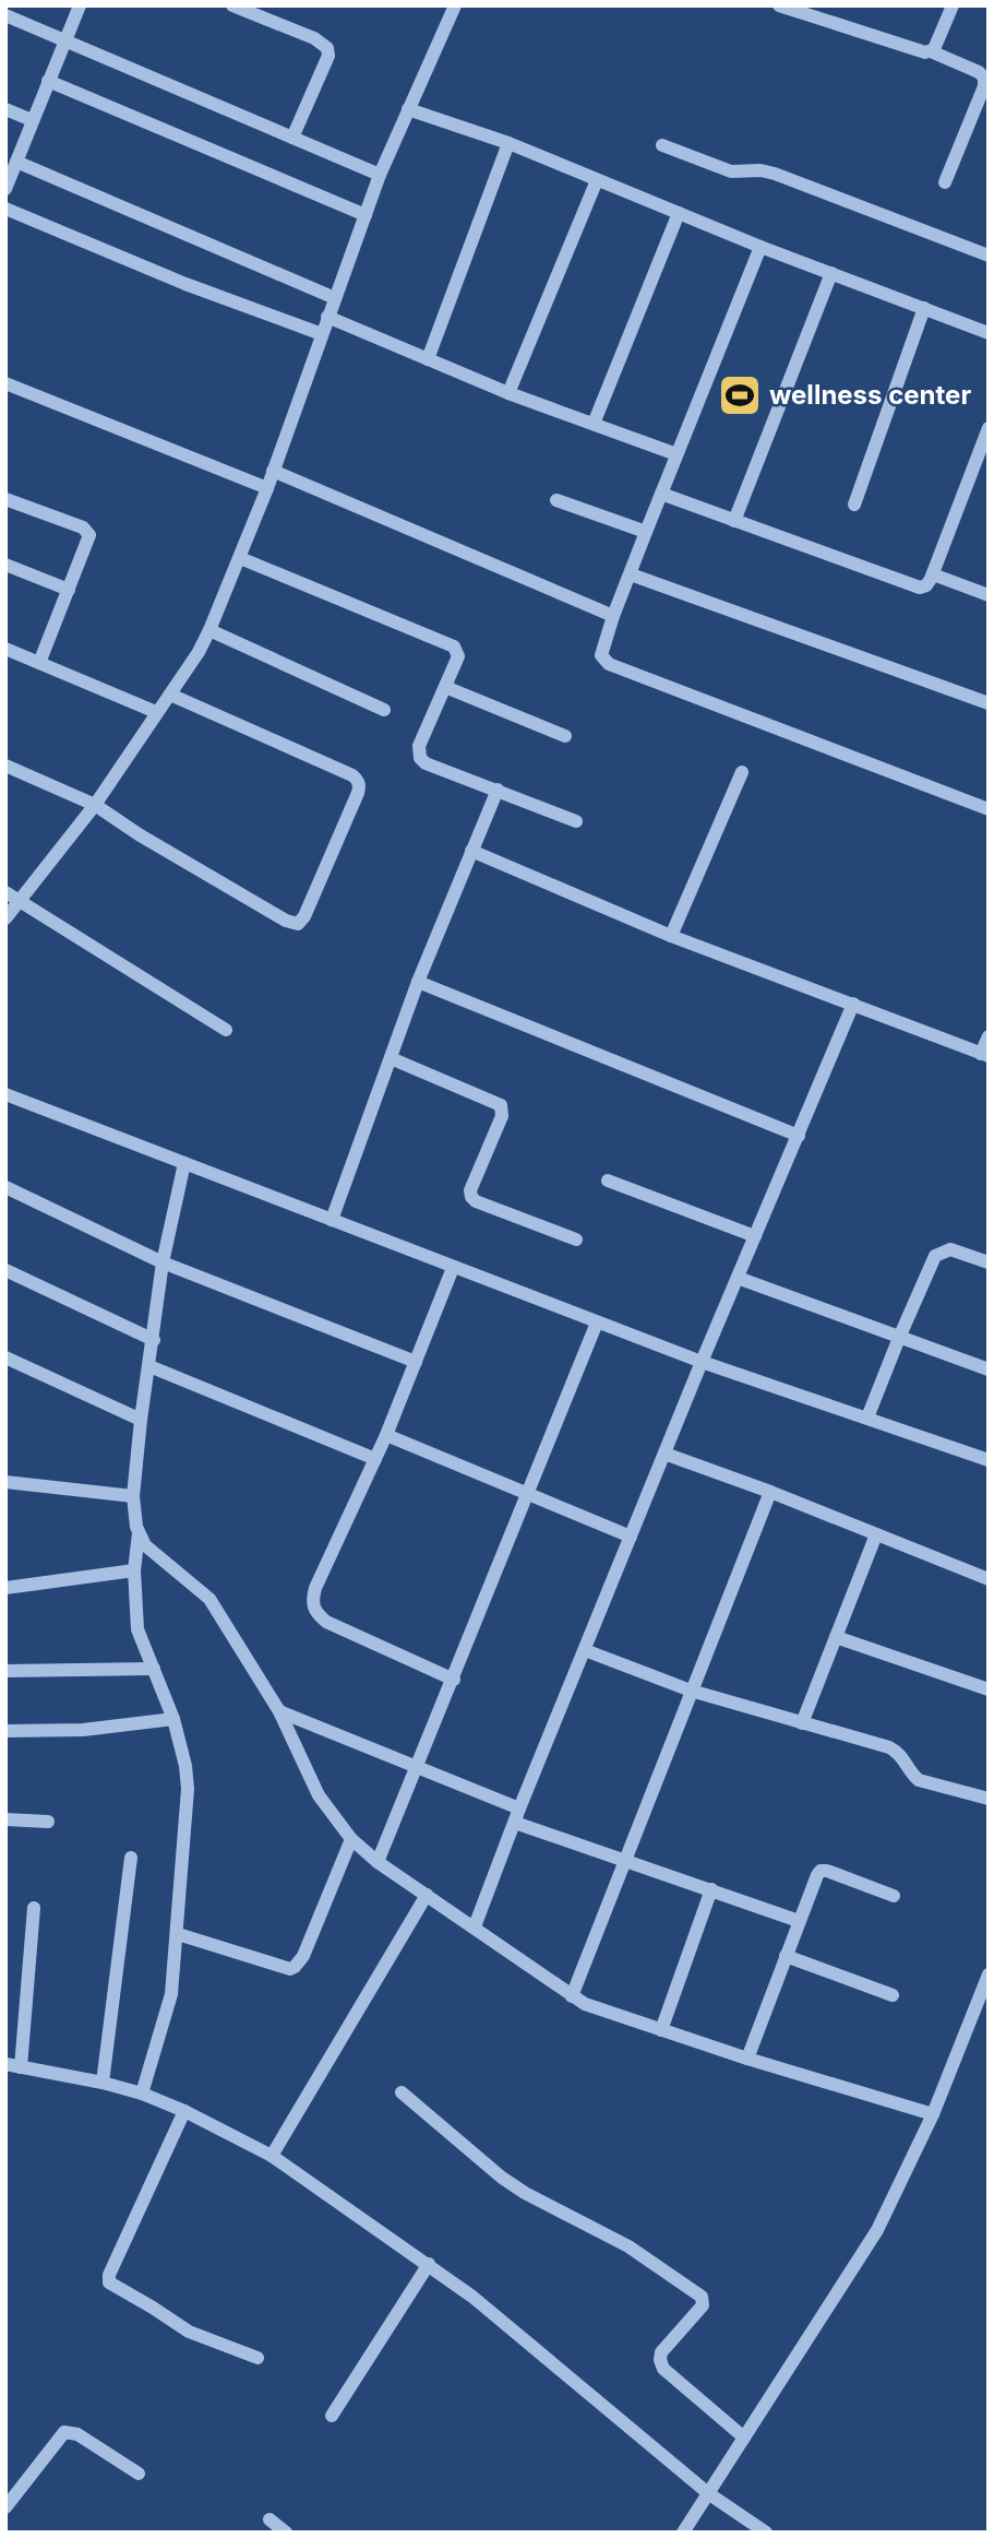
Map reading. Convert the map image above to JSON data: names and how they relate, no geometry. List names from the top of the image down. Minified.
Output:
{"places":{"sports":["wellness center"]}}
